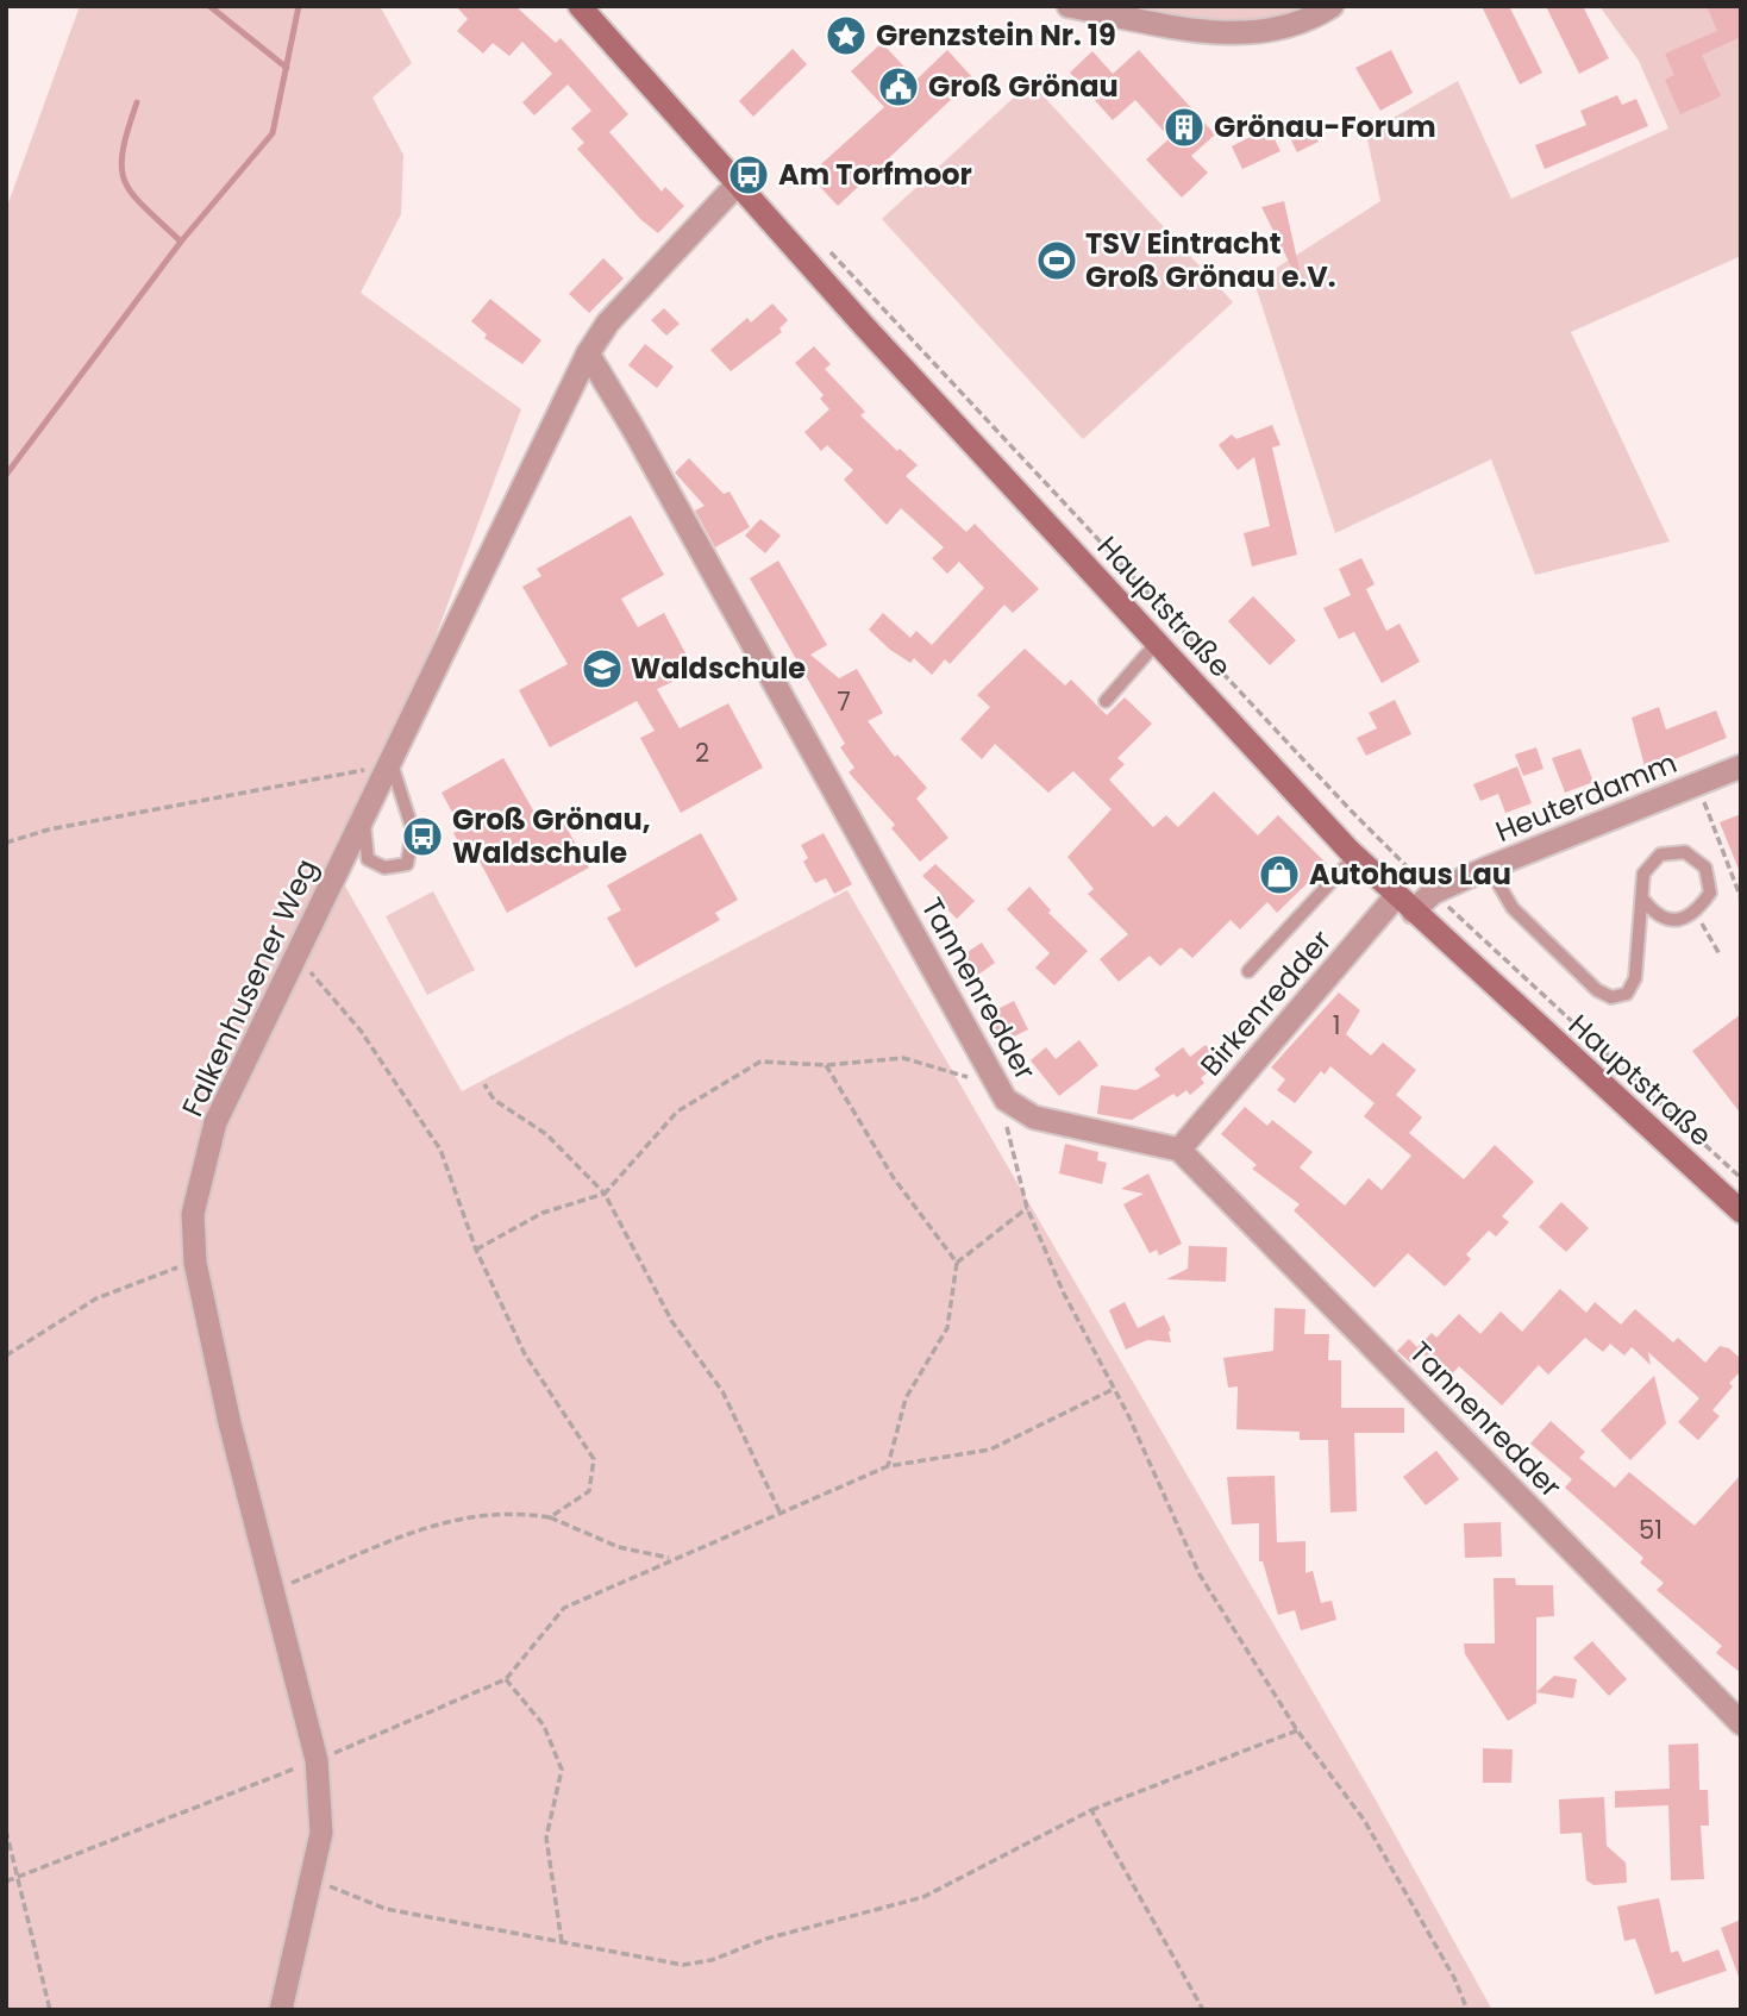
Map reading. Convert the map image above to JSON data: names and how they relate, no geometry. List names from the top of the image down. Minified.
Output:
{"streets":{"main road":["Hauptstraße"],"street":["Heuterdamm","Falkenhusener Weg","Tannenredder","Birkenredder"]},"crossings":[["Hauptstraße","Heuterdamm"],["Hauptstraße","Falkenhusener Weg"],["Hauptstraße","Birkenredder"],["Heuterdamm","Birkenredder"],["Falkenhusener Weg","Tannenredder"],["Tannenredder","Birkenredder"]],"places":{"place":["Grenzstein Nr. 19"],"public building":["Groß Grönau"],"building":["Grönau-Forum"],"bus stop":["Am Torfmoor","Groß Grönau, Waldschule"],"sports":["TSV Eintracht Groß Grönau e.V."],"school or university":["Waldschule"],"shop":["Autohaus Lau"]},"house_numbers":["7","2","1","51"]}
